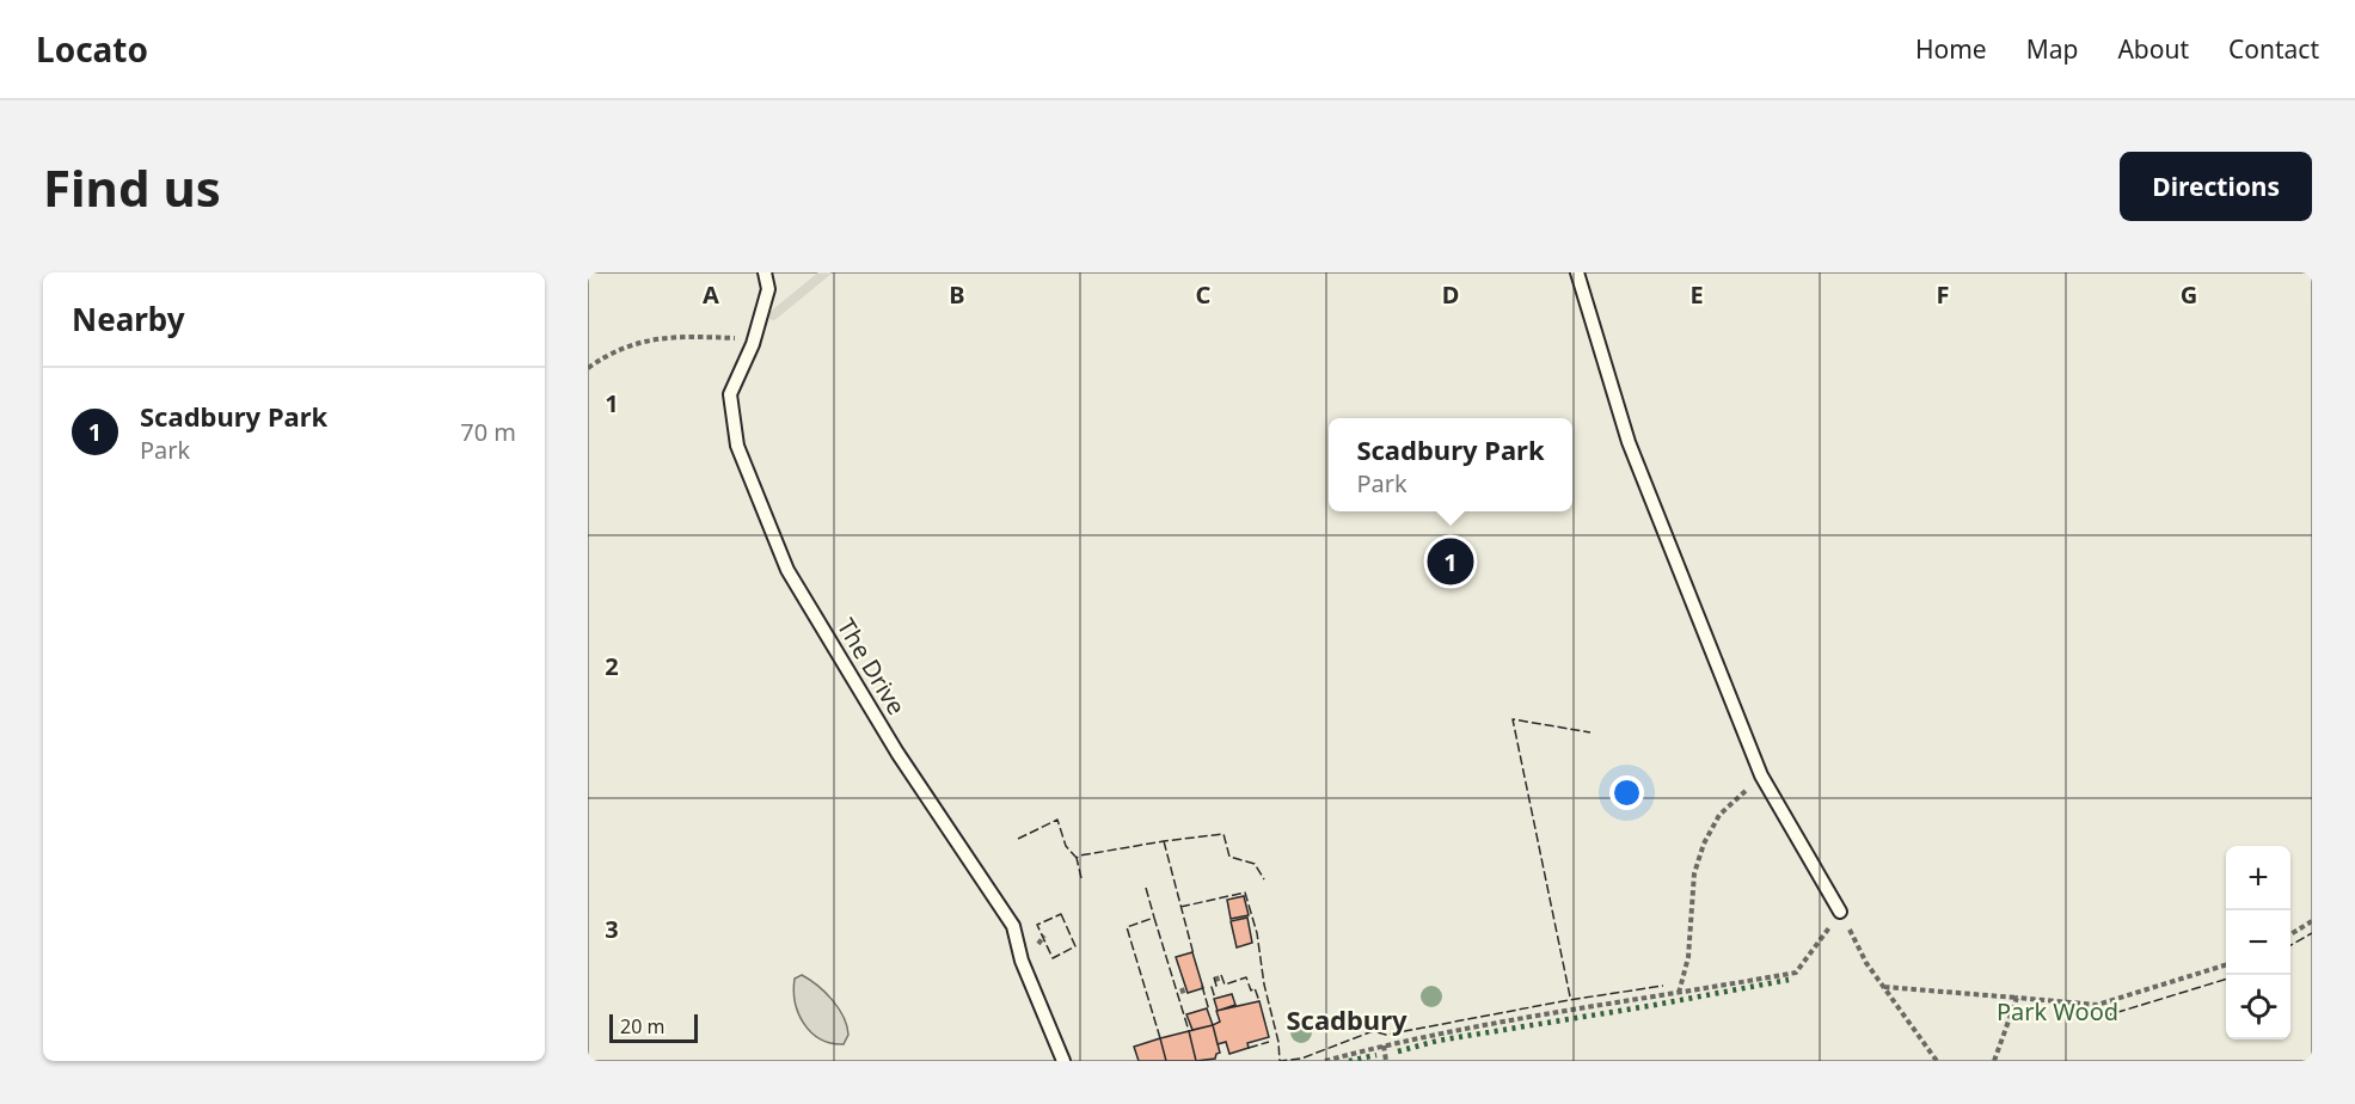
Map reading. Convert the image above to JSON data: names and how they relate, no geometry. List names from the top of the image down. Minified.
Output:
{"streets":{"lane":["The Drive"]},"districts":["Scadbury"],"parks":["Park Wood"],"scale_bar":"20 m","page":{"header":"Locato","nav":["Home","Map","About","Contact"],"buttons":"Directions","title":"Find us","heading":"Nearby","list":[{"mark":"1","name":"Scadbury Park","note":"Park","value":"70 m"}],"popup":["Scadbury Park","Park"],"pins":"1","map_buttons":["+","−"],"scale":"20 m"},"grid":{"columns":["A","B","C","D","E","F","G"],"rows":["1","2","3"]}}
